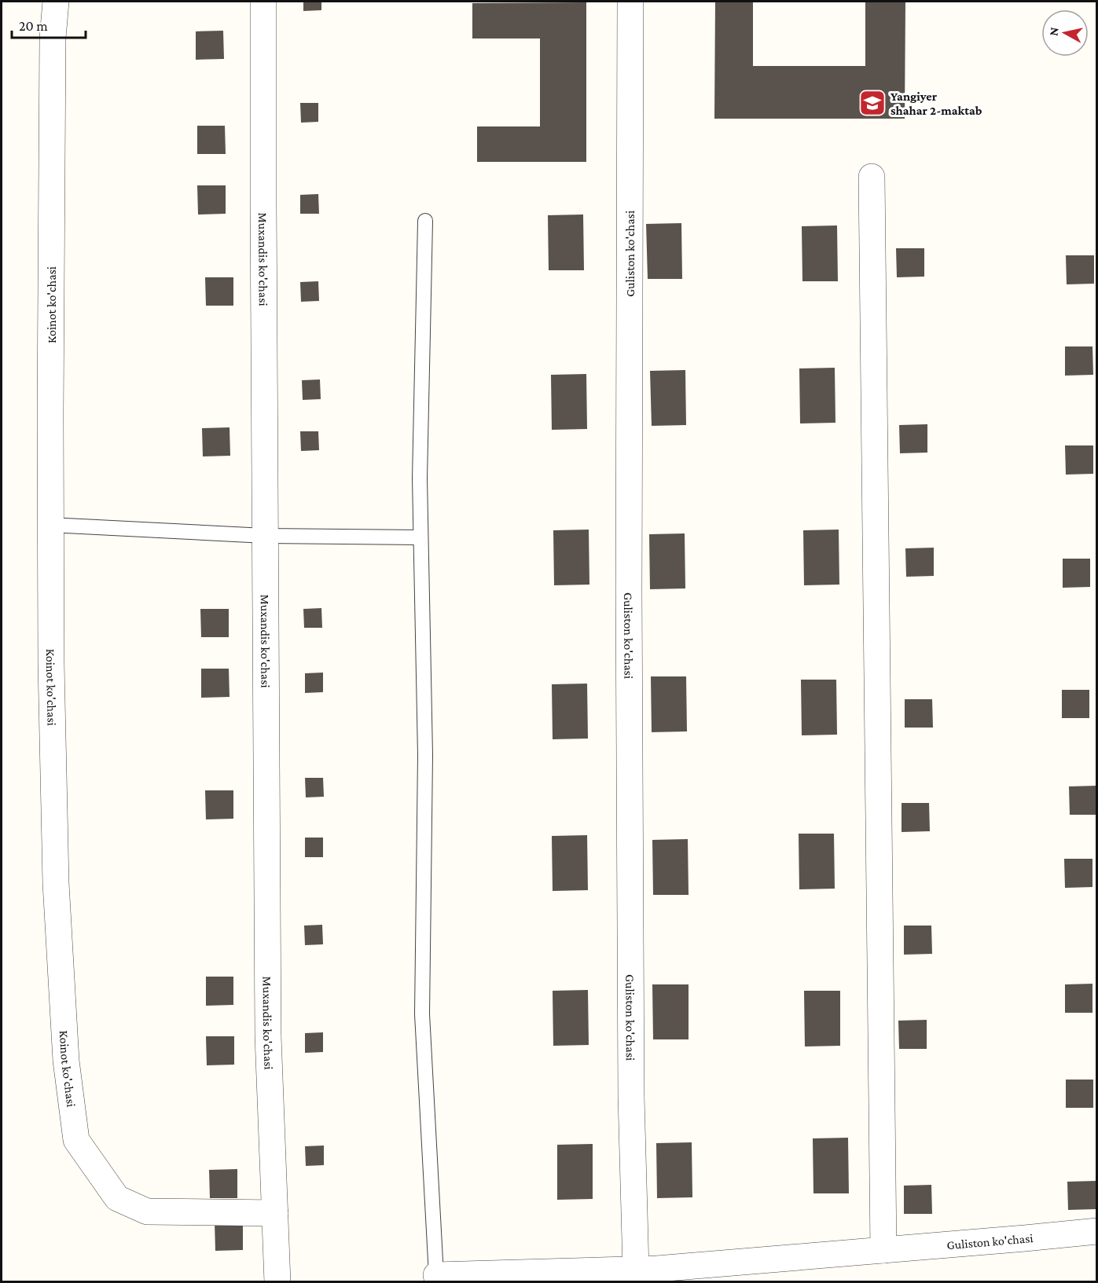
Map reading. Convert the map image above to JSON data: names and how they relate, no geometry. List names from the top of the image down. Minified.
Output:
{"streets":{"street":["Guliston ko'chasi","Muxandis ko'chasi","Koinot ko'chasi"]},"crossings":[["Muxandis ko'chasi","Koinot ko'chasi"]],"places":{"school or university":["Yangiyer shahar 2-maktab"]},"scale_bar":"20 m","north":"left"}
